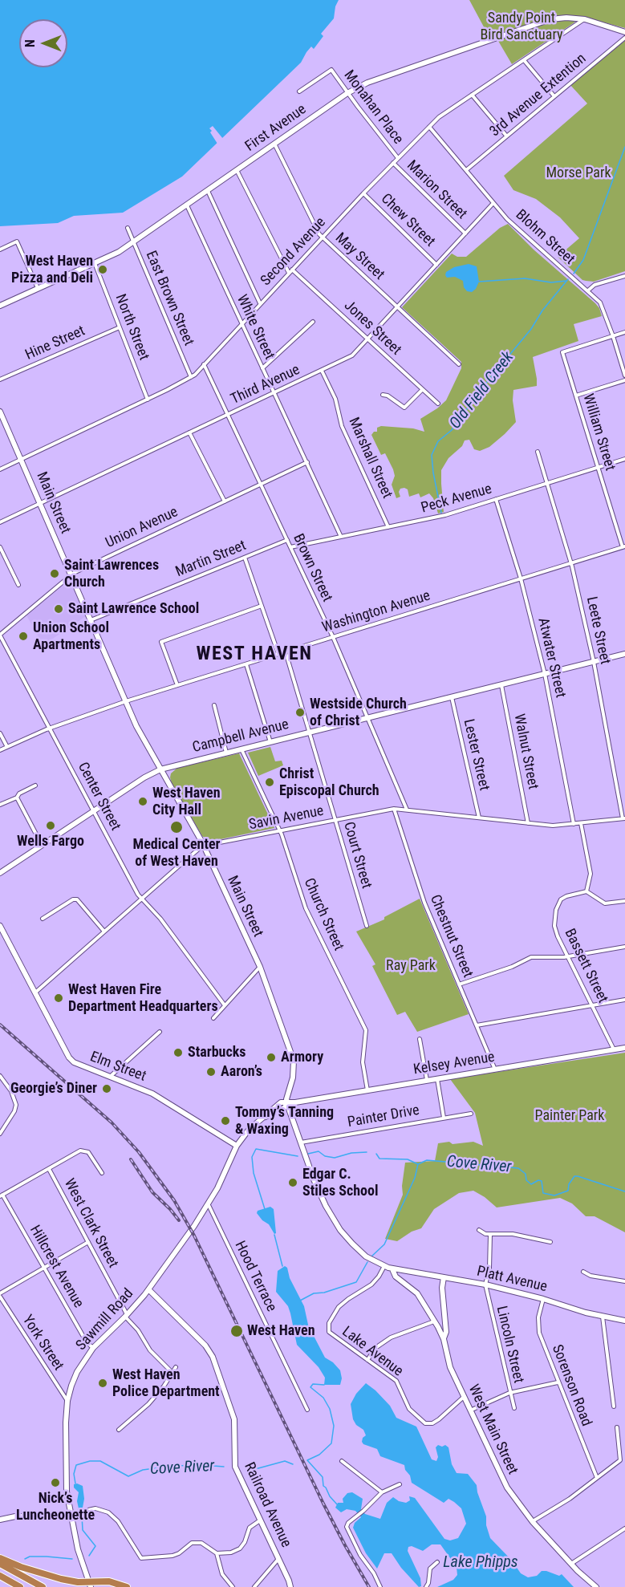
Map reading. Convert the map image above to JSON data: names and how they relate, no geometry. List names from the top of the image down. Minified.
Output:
{"streets":{"main road":["First Avenue","Main Street","Campbell Avenue","Kelsey Avenue","Elm Street","Platt Avenue","Sawmill Road","West Main Street","Railroad Avenue"],"street":["3rd Avenue Extention","Monahan Place","Marion Street","Chew Street","Blohm Street","Second Avenue","May Street","East Brown Street","North Street","White Street","Jones Street","Hine Street","Third Avenue","William Street","Marshall Street","Peck Avenue","Union Avenue","Martin Street","Brown Street","Washington Avenue","Leete Street","Atwater Street","Walnut Street","Lester Street","Center Street","Savin Avenue","Court Street","Church Street","Chestnut Street","Bassett Street","Painter Drive","West Clark Street","Hillcrest Avenue","Hood Terrace","York Street","Lincoln Street","Lake Avenue","Sorenson Road"]},"crossings":[["3rd Avenue Extention","Blohm Street"],["Monahan Place","First Avenue"],["Monahan Place","Second Avenue"],["First Avenue","Second Avenue"],["First Avenue","May Street"],["First Avenue","East Brown Street"],["First Avenue","North Street"],["First Avenue","White Street"],["Marion Street","Second Avenue"],["Marion Street","Third Avenue"],["Chew Street","Second Avenue"],["Chew Street","Third Avenue"],["Blohm Street","Second Avenue"],["Blohm Street","Third Avenue"],["Blohm Street","William Street"],["Second Avenue","May Street"],["Second Avenue","East Brown Street"],["Second Avenue","North Street"],["Second Avenue","White Street"],["Second Avenue","Jones Street"],["Second Avenue","Main Street"],["Second Avenue","Brown Street"],["May Street","Third Avenue"],["North Street","Hine Street"],["White Street","Third Avenue"],["White Street","Peck Avenue"],["White Street","Union Avenue"],["Jones Street","Third Avenue"],["Third Avenue","Marshall Street"],["Third Avenue","Main Street"],["Third Avenue","Brown Street"],["William Street","Peck Avenue"],["William Street","Washington Avenue"],["Marshall Street","Peck Avenue"],["Peck Avenue","Brown Street"],["Peck Avenue","Leete Street"],["Peck Avenue","Atwater Street"],["Main Street","Union Avenue"],["Main Street","Martin Street"],["Main Street","Washington Avenue"],["Main Street","Campbell Avenue"],["Main Street","Savin Avenue"],["Main Street","Kelsey Avenue"],["Main Street","Painter Drive"],["Main Street","Platt Avenue"],["Main Street","Lake Avenue"],["Main Street","West Main Street"],["Union Avenue","Brown Street"],["Union Avenue","Center Street"],["Martin Street","Brown Street"],["Brown Street","Washington Avenue"],["Brown Street","Campbell Avenue"],["Brown Street","Savin Avenue"],["Washington Avenue","Leete Street"],["Washington Avenue","Atwater Street"],["Washington Avenue","Center Street"],["Washington Avenue","Court Street"],["Leete Street","Campbell Avenue"],["Leete Street","Savin Avenue"],["Atwater Street","Campbell Avenue"],["Atwater Street","Savin Avenue"],["Campbell Avenue","Walnut Street"],["Campbell Avenue","Lester Street"],["Campbell Avenue","Center Street"],["Campbell Avenue","Court Street"],["Campbell Avenue","Church Street"],["Walnut Street","Savin Avenue"],["Lester Street","Savin Avenue"],["Center Street","Savin Avenue"],["Savin Avenue","Court Street"],["Savin Avenue","Church Street"],["Savin Avenue","Chestnut Street"],["Savin Avenue","Elm Street"],["Church Street","Kelsey Avenue"],["Chestnut Street","Kelsey Avenue"],["Bassett Street","Kelsey Avenue"],["Kelsey Avenue","Sawmill Road"],["Elm Street","Sawmill Road"],["West Clark Street","Sawmill Road"],["Hillcrest Avenue","Sawmill Road"],["Hood Terrace","Sawmill Road"],["Platt Avenue","Lincoln Street"],["Platt Avenue","Sorenson Road"],["Platt Avenue","West Main Street"],["Sawmill Road","York Street"],["Sawmill Road","Railroad Avenue"],["Lake Avenue","West Main Street"]],"districts":["WEST HAVEN"],"water":["Old Field Creek","Cove River","Lake Phipps"],"parks":["Sandy Point Bird Sanctuary","Morse Park","Ray Park","Painter Park"],"places":["West Haven Pizza and Deli","Saint Lawrences Church","Saint Lawrence School","Union School Apartments","Westside Church of Christ","Christ Episcopal Church","West Haven City Hall","Wells Fargo","Medical Center of West Haven","West Haven Fire Department Headquarters","Starbucks","Armory","Aaron’s","Georgie’s Diner","Tommy’s Tanning & Waxing","Edgar C. Stiles School","West Haven","West Haven Police Department","Nick’s Luncheonette"],"north":"left"}
